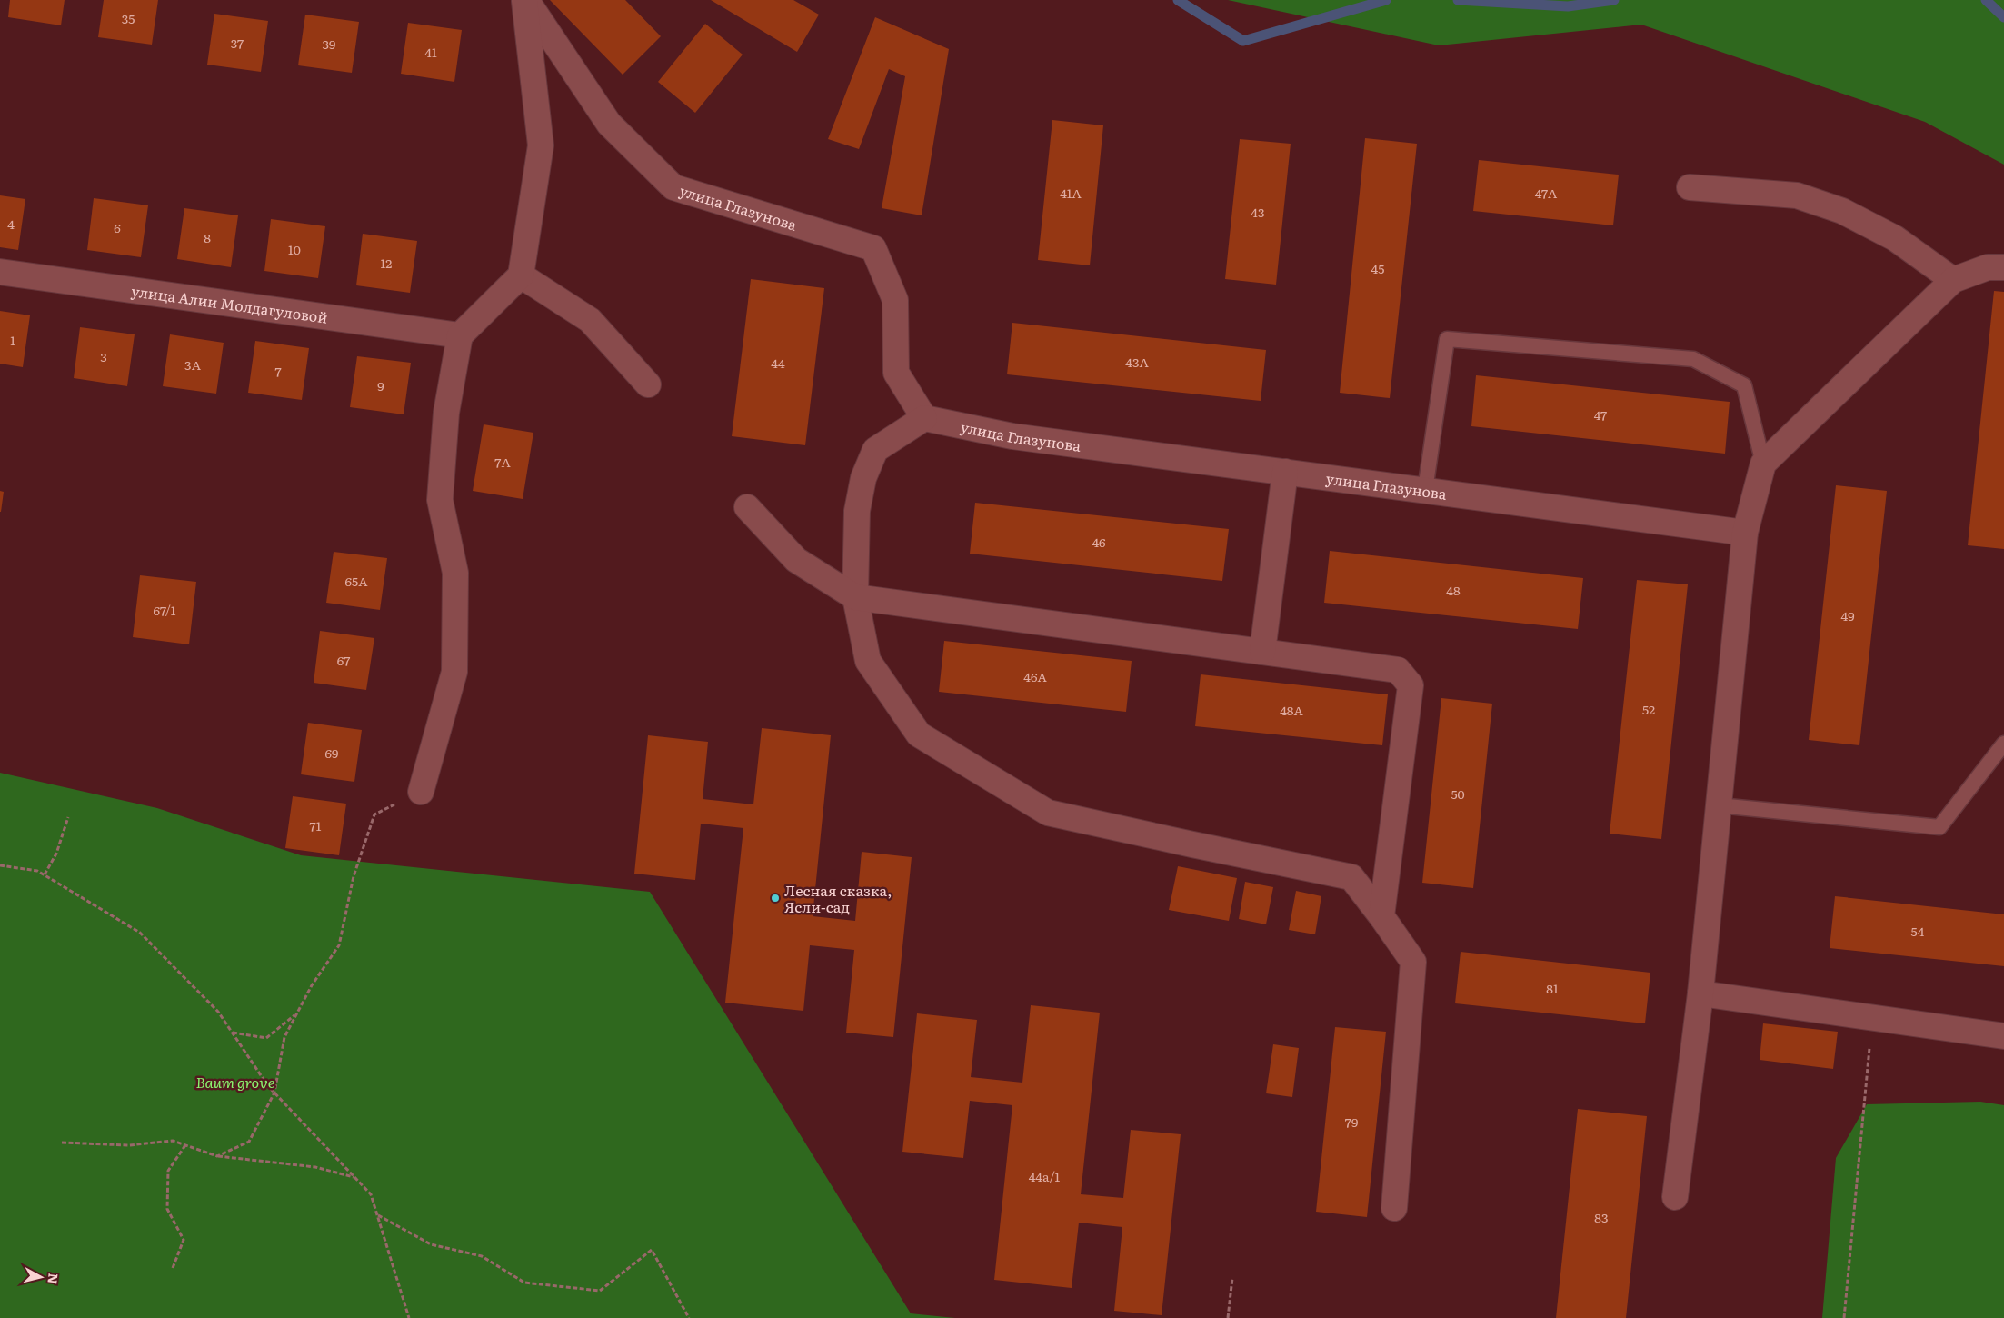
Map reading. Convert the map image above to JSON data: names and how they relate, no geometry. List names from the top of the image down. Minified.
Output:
{"streets":{"street":["улица Глазунова","улица Алии Молдагуловой"]},"parks":["Baum grove"],"places":["Лесная сказка, Ясли-сад"],"house_numbers":["35","37","39","41","41А","47А","43","4","6","8","10","12","45","1","3","43А","44","3А","7","9","47","7А","46","65А","48","67/1","49","67","46А","52","48А","69","50","71","54","81","79","44а/1","83"],"north":"right"}
